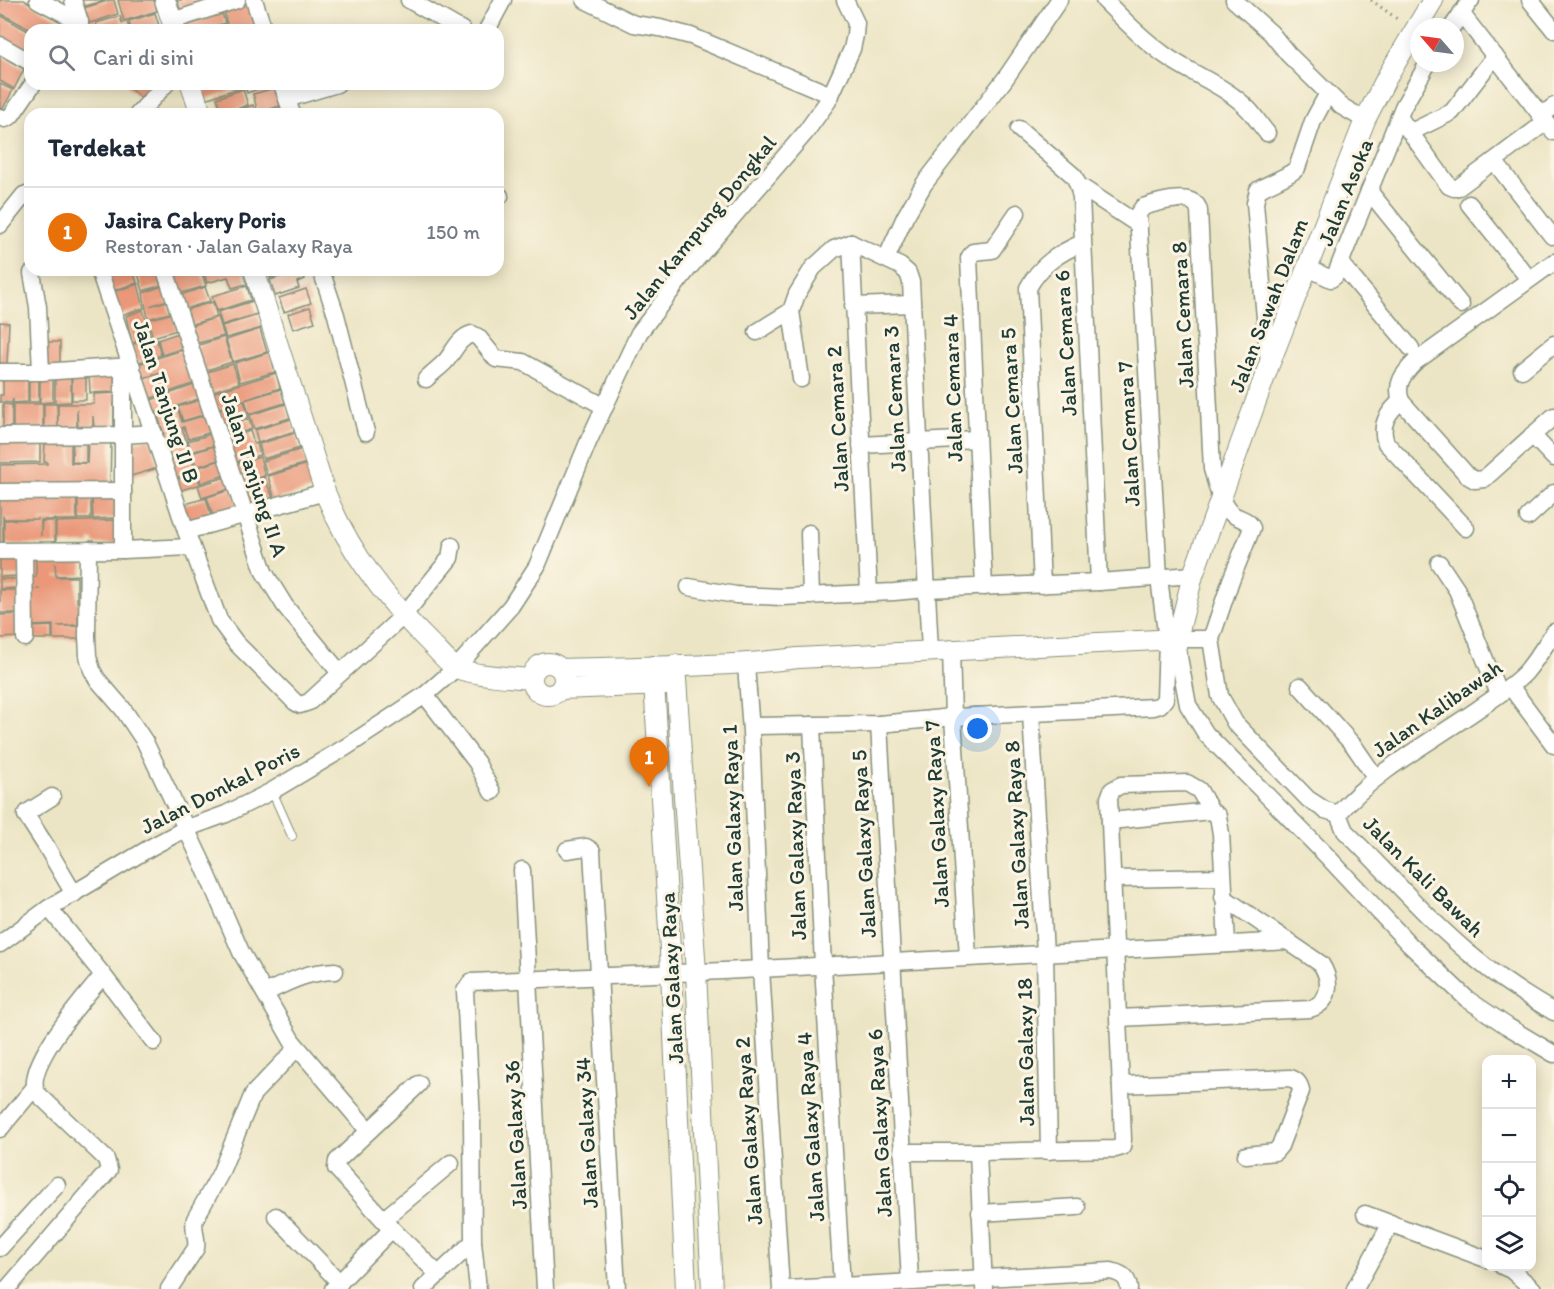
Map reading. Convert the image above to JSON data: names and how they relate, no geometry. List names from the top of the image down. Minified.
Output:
{"streets":{"street":["Jalan Asoka","Jalan Kampung Dongkal","Jalan Sawah Dalam","Jalan Cemara 8","Jalan Cemara 6","Jalan Cemara 4","Jalan Cemara 3","Jalan Tanjung II B","Jalan Cemara 5","Jalan Cemara 2","Jalan Cemara 7","Jalan Tanjung II A","Jalan Kalibawah","Jalan Donkal Poris","Jalan Galaxy Raya 7","Jalan Galaxy Raya 1","Jalan Galaxy Raya 8","Jalan Galaxy Raya 5","Jalan Galaxy Raya 3","Jalan Kali Bawah","Jalan Galaxy Raya","Jalan Galaxy 18","Jalan Galaxy Raya 6","Jalan Galaxy Raya 4","Jalan Galaxy Raya 2","Jalan Galaxy 34","Jalan Galaxy 36"]},"crossings":[["Jalan Asoka","Jalan Sawah Dalam"],["Jalan Kampung Dongkal","Jalan Donkal Poris"],["Jalan Sawah Dalam","Jalan Cemara 8"],["Jalan Sawah Dalam","Jalan Cemara 7"],["Jalan Sawah Dalam","Jalan Kali Bawah"],["Jalan Cemara 8","Jalan Cemara 7"],["Jalan Cemara 6","Jalan Cemara 5"],["Jalan Cemara 3","Jalan Cemara 2"],["Jalan Tanjung II B","Jalan Tanjung II A"],["Jalan Cemara 7","Jalan Kali Bawah"],["Jalan Kalibawah","Jalan Kali Bawah"],["Jalan Galaxy Raya 1","Jalan Galaxy Raya 2"],["Jalan Galaxy Raya 8","Jalan Galaxy 18"],["Jalan Galaxy Raya 5","Jalan Galaxy Raya 6"],["Jalan Galaxy Raya 3","Jalan Galaxy Raya 4"]],"north":"top left","page":{"search":"Cari di sini","heading":"Terdekat","list":[{"mark":"1","name":"Jasira Cakery Poris","note":"Restoran · Jalan Galaxy Raya","value":"150 m"}],"pins":"1","map_buttons":["+","−"]}}
